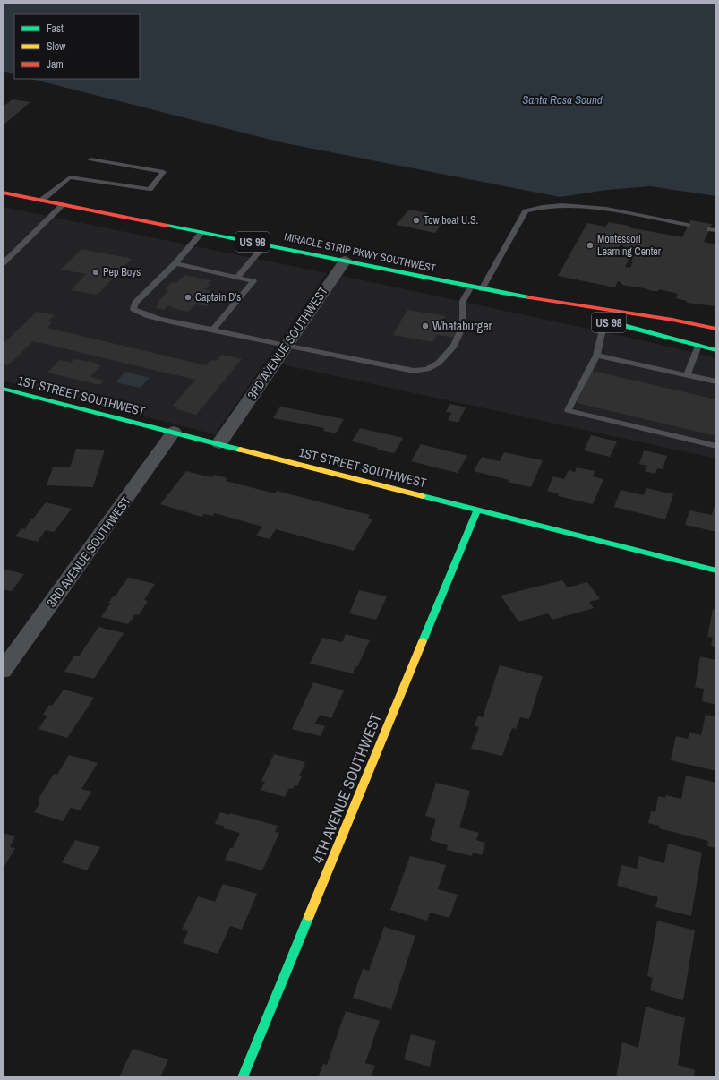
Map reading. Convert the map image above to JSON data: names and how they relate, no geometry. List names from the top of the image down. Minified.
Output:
{"streets":{"main road":["US 98","MIRACLE STRIP PKWY SOUTHWEST","1ST STREET SOUTHWEST","4TH AVENUE SOUTHWEST"],"street":["3RD AVENUE SOUTHWEST"]},"crossings":[["MIRACLE STRIP PKWY SOUTHWEST","3RD AVENUE SOUTHWEST"],["3RD AVENUE SOUTHWEST","1ST STREET SOUTHWEST"],["1ST STREET SOUTHWEST","4TH AVENUE SOUTHWEST"]],"water":["Santa Rosa Sound"],"places":["Tow boat U.S.","Montessori Learning Center","Pep Boys","Captain D's","Whataburger"],"legend":["Fast","Slow","Jam"]}
